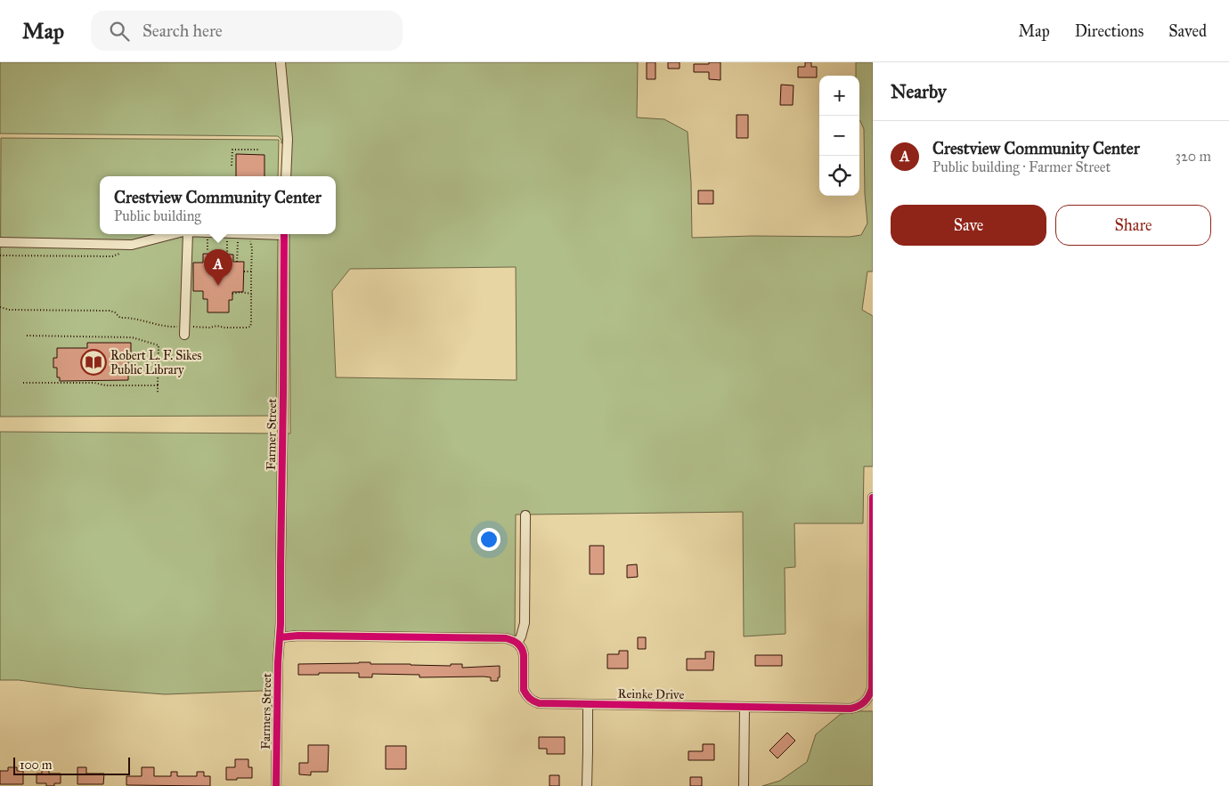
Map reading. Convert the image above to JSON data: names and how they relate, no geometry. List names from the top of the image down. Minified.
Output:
{"streets":{"street":["Farmer Street","Reinke Drive","Farmers Street"]},"crossings":[["Farmer Street","Farmers Street"]],"places":{"library":["Robert L. F. Sikes Public Library"]},"scale_bar":"100 m","page":{"header":"Map","search":"Search here","nav":["Map","Directions","Saved"],"heading":"Nearby","map_buttons":["+","−"],"list":[{"mark":"A","name":"Crestview Community Center","note":"Public building · Farmer Street","value":"320 m"}],"popup":["Crestview Community Center","Public building"],"buttons":["Save","Share"],"pins":"A","scale":"100 m"}}
